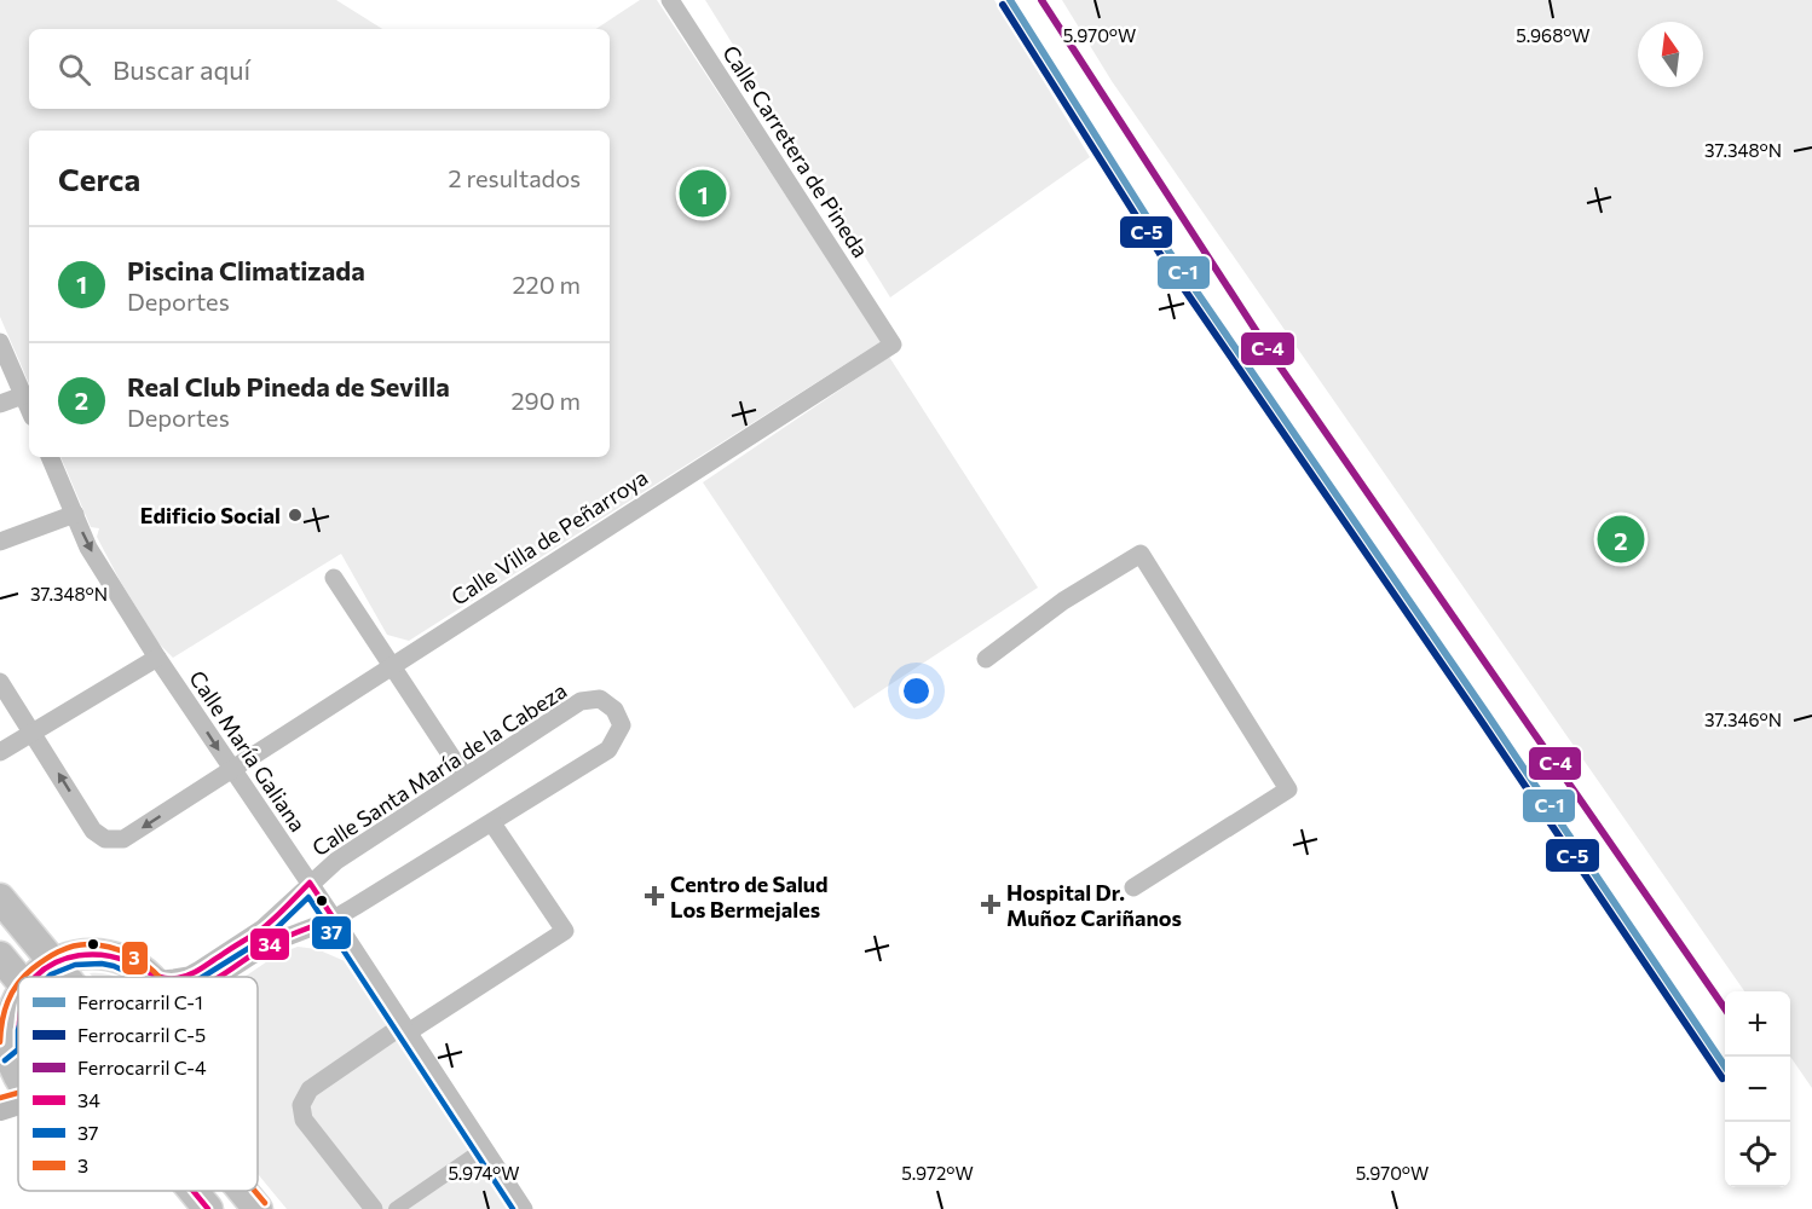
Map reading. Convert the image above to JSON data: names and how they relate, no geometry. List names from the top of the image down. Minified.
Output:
{"streets":{"street":["Calle Carretera de Pineda","Calle Villa de Peñarroya","Calle María Galiana","Calle Santa María de la Cabeza"]},"crossings":[["Calle Carretera de Pineda","Calle Villa de Peñarroya"],["Calle Villa de Peñarroya","Calle María Galiana"],["Calle María Galiana","Calle Santa María de la Cabeza"]],"places":{"other":["Edificio Social"],"health":["Centro de Salud Los Bermejales","Hospital Dr. Muñoz Cariñanos"]},"lines":["rail line C-1","rail line C-4","rail line C-5","transit line 34","transit line 37","transit line 3"],"legend":["Ferrocarril C-1","Ferrocarril C-5","Ferrocarril C-4","34","37","3"],"north":"top","page":{"search":"Buscar aquí","heading":["Cerca","2 resultados"],"pins":["1","2"],"list":[{"mark":"1","name":"Piscina Climatizada","note":"Deportes","value":"220 m"},{"mark":"2","name":"Real Club Pineda de Sevilla","note":"Deportes","value":"290 m"}],"map_buttons":["+","−"]},"coordinates":["5.970°W","5.968°W","37.348°N","37.346°N","5.974°W","5.972°W"]}
